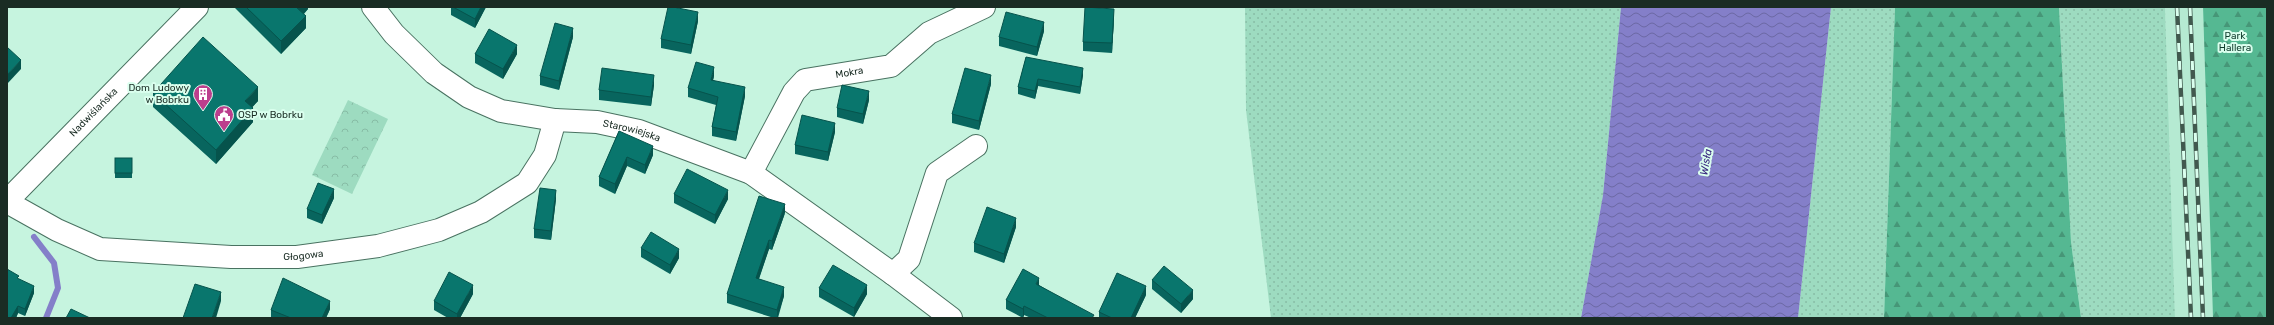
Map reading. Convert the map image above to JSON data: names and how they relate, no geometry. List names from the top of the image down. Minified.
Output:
{"streets":{"street":["Mokra","Nadwiślańska","Starowiejska","Głogowa"]},"crossings":[["Mokra","Starowiejska"],["Nadwiślańska","Głogowa"],["Starowiejska","Głogowa"]],"water":["Wisła"],"parks":["Park Hallera"],"places":{"building":["Dom Ludowy w Bobrku"],"public building":["OSP w Bobrku"]}}
